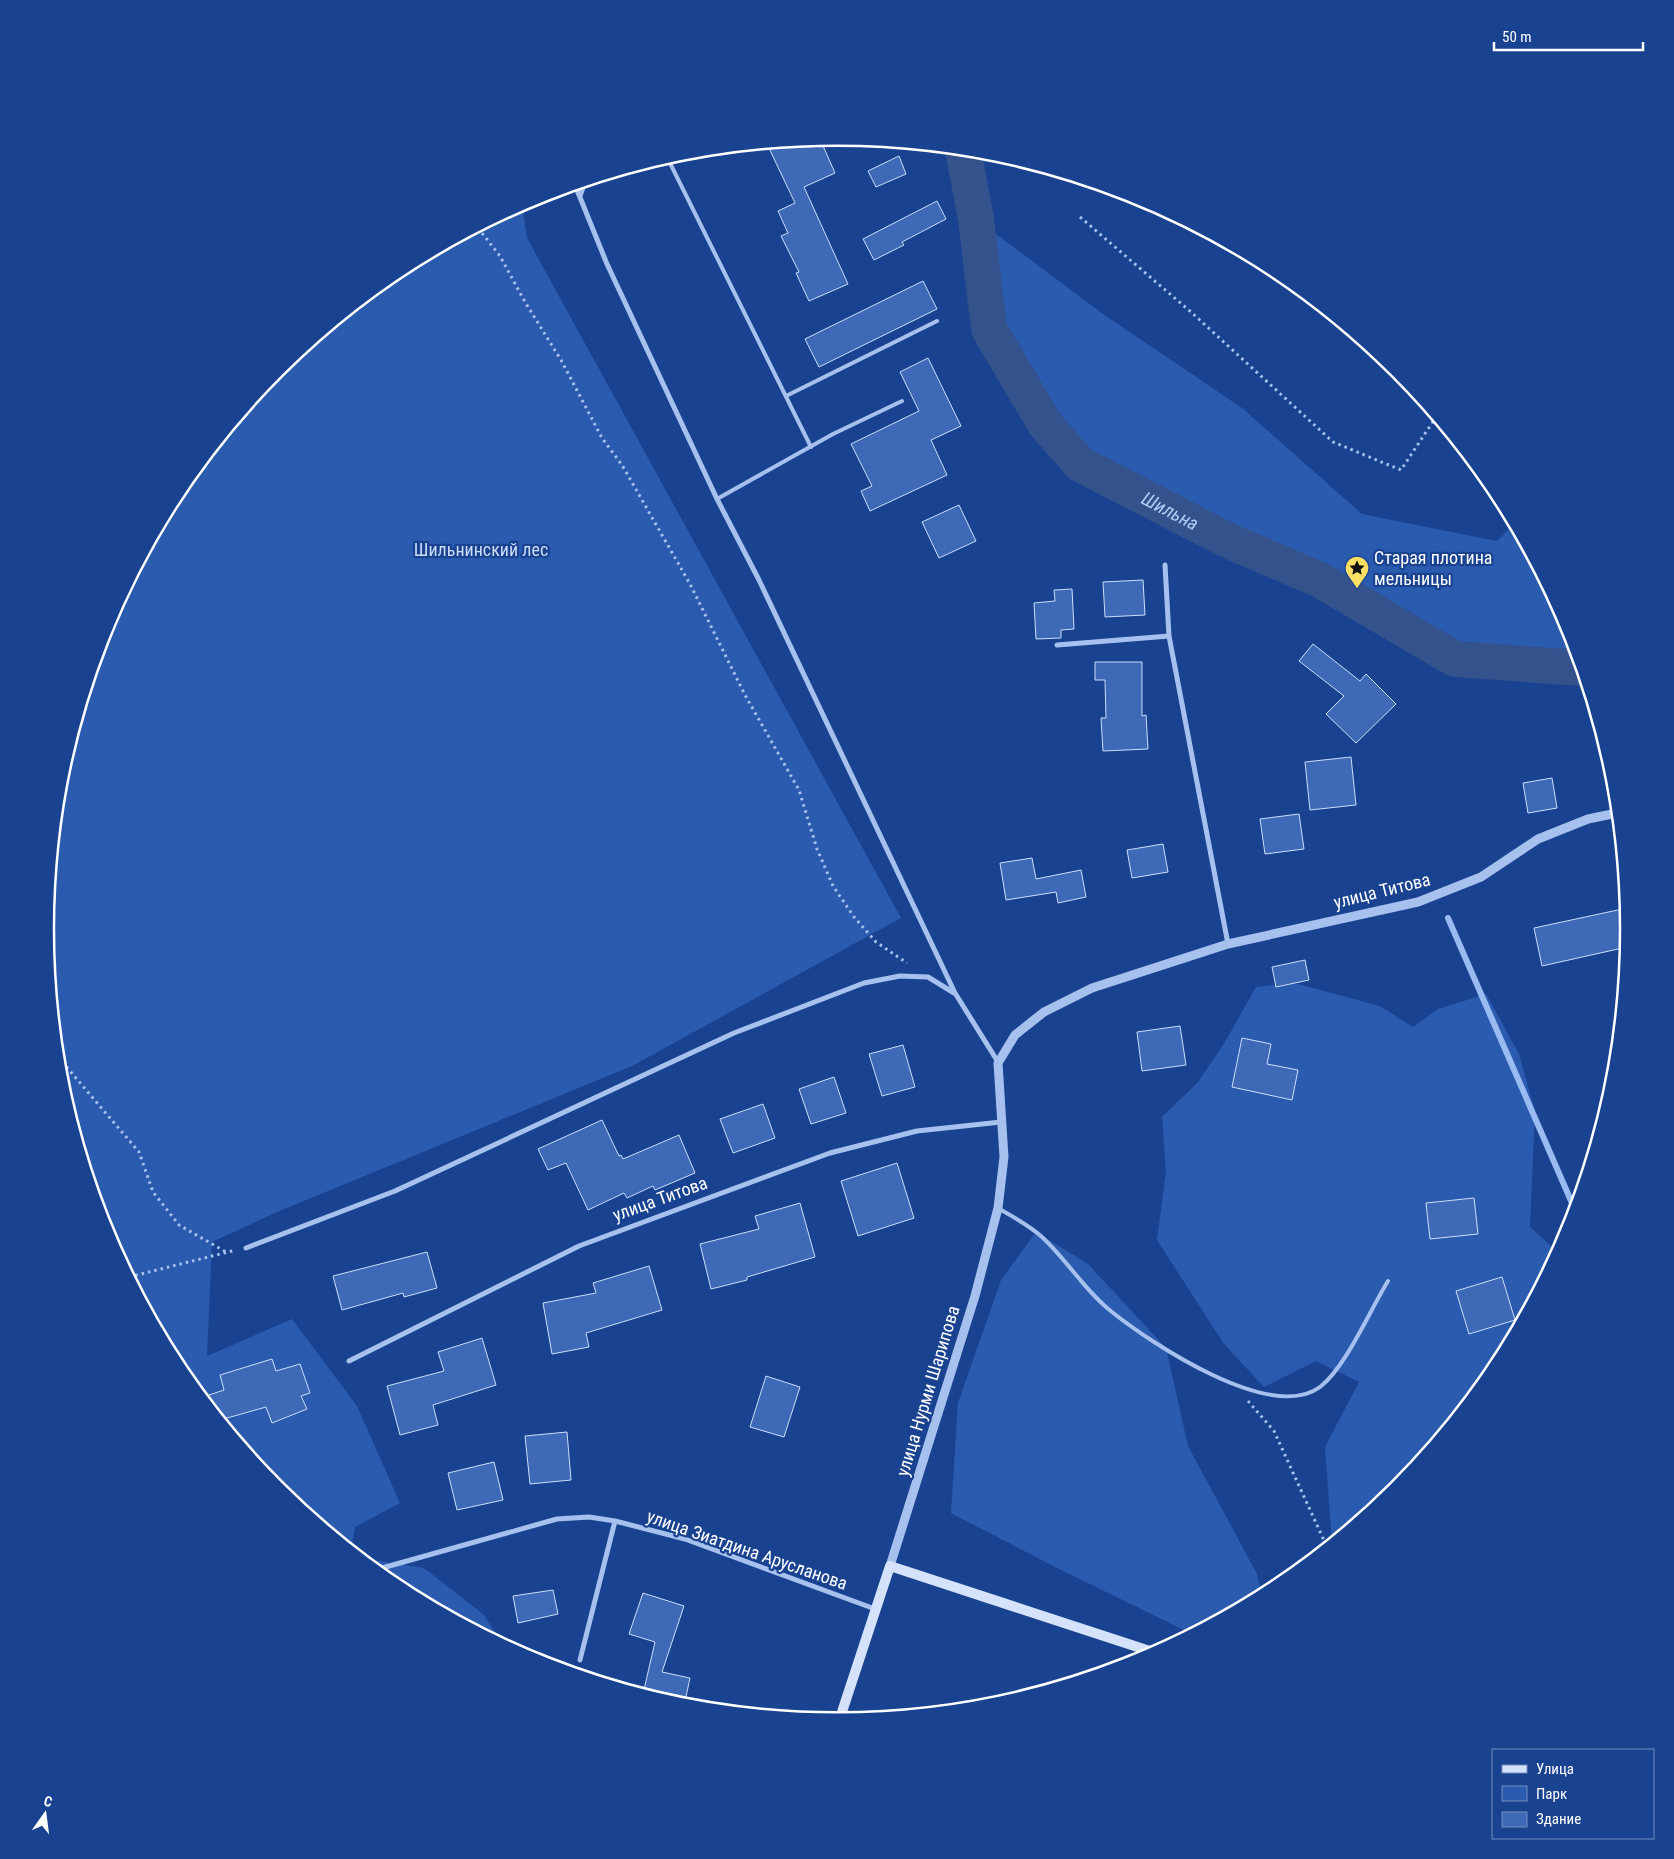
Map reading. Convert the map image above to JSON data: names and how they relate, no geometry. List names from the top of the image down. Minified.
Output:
{"streets":{"main road":["улица Нурми Шарипова"],"street":["улица Титова","улица Зиатдина Арусланова"]},"crossings":[["улица Титова","улица Нурми Шарипова"],["улица Нурми Шарипова","улица Зиатдина Арусланова"]],"water":["Шильна"],"parks":["Шильнинский лес"],"places":{"place":["Старая плотина мельницы"]},"legend":["Улица","Парк","Здание"],"scale_bar":"50 m","north":"top"}
